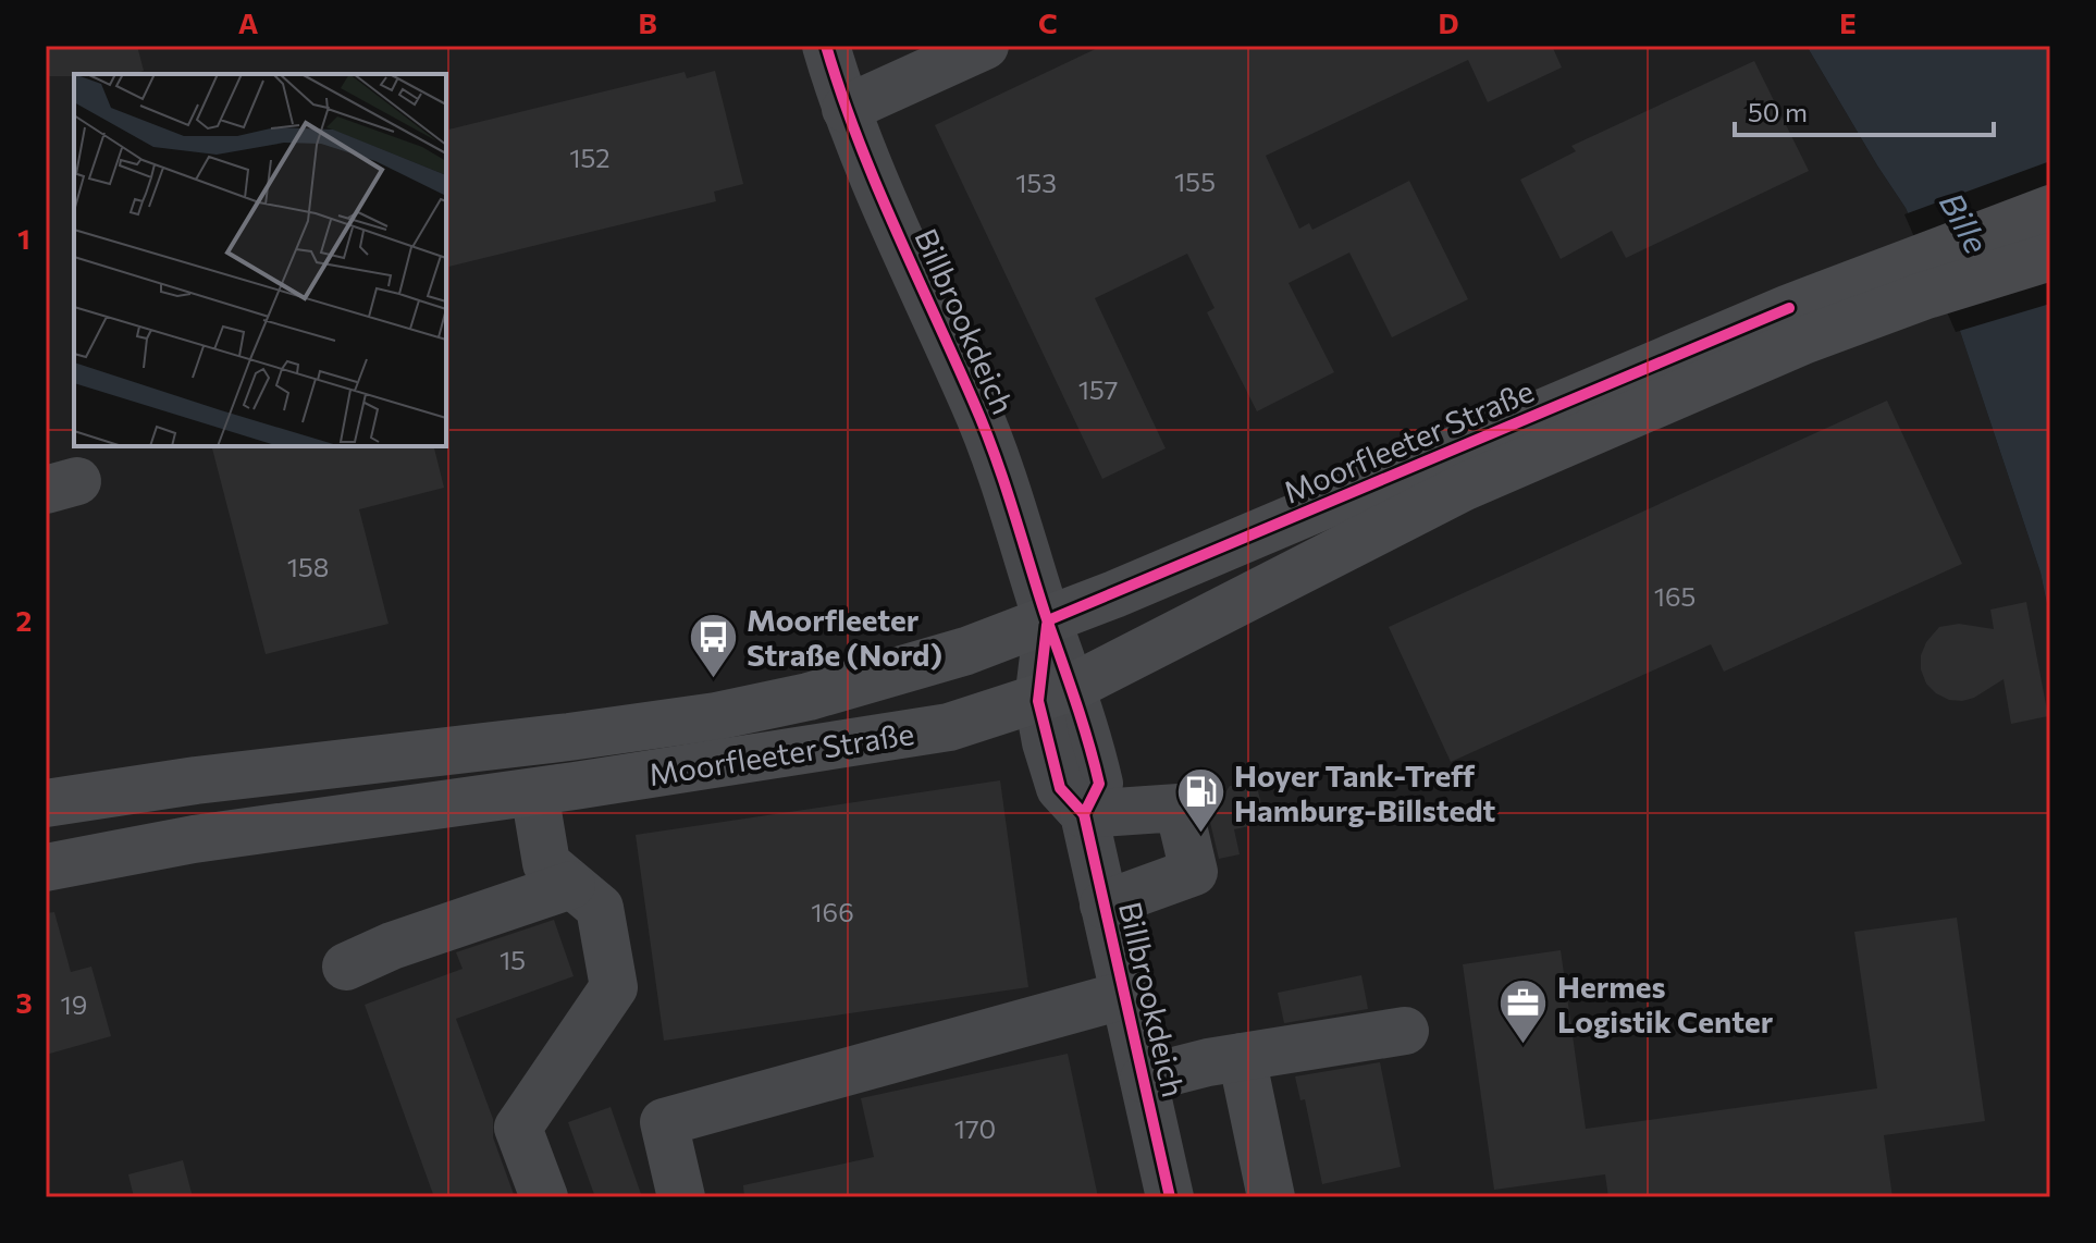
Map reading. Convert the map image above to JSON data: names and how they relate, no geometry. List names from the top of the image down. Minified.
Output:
{"streets":{"main road":["Moorfleeter Straße"],"street":["Billbrookdeich"]},"crossings":[["Billbrookdeich","Moorfleeter Straße"]],"water":["Bille"],"places":{"bus stop":["Moorfleeter Straße (Nord)"],"fuel station":["Hoyer Tank-Treff Hamburg-Billstedt"],"office":["Hermes Logistik Center"]},"house_numbers":["152","155","153","157","158","165","166","15","19","170"],"scale_bar":"50 m","grid":{"columns":["A","B","C","D","E"],"rows":["1","2","3"]}}
